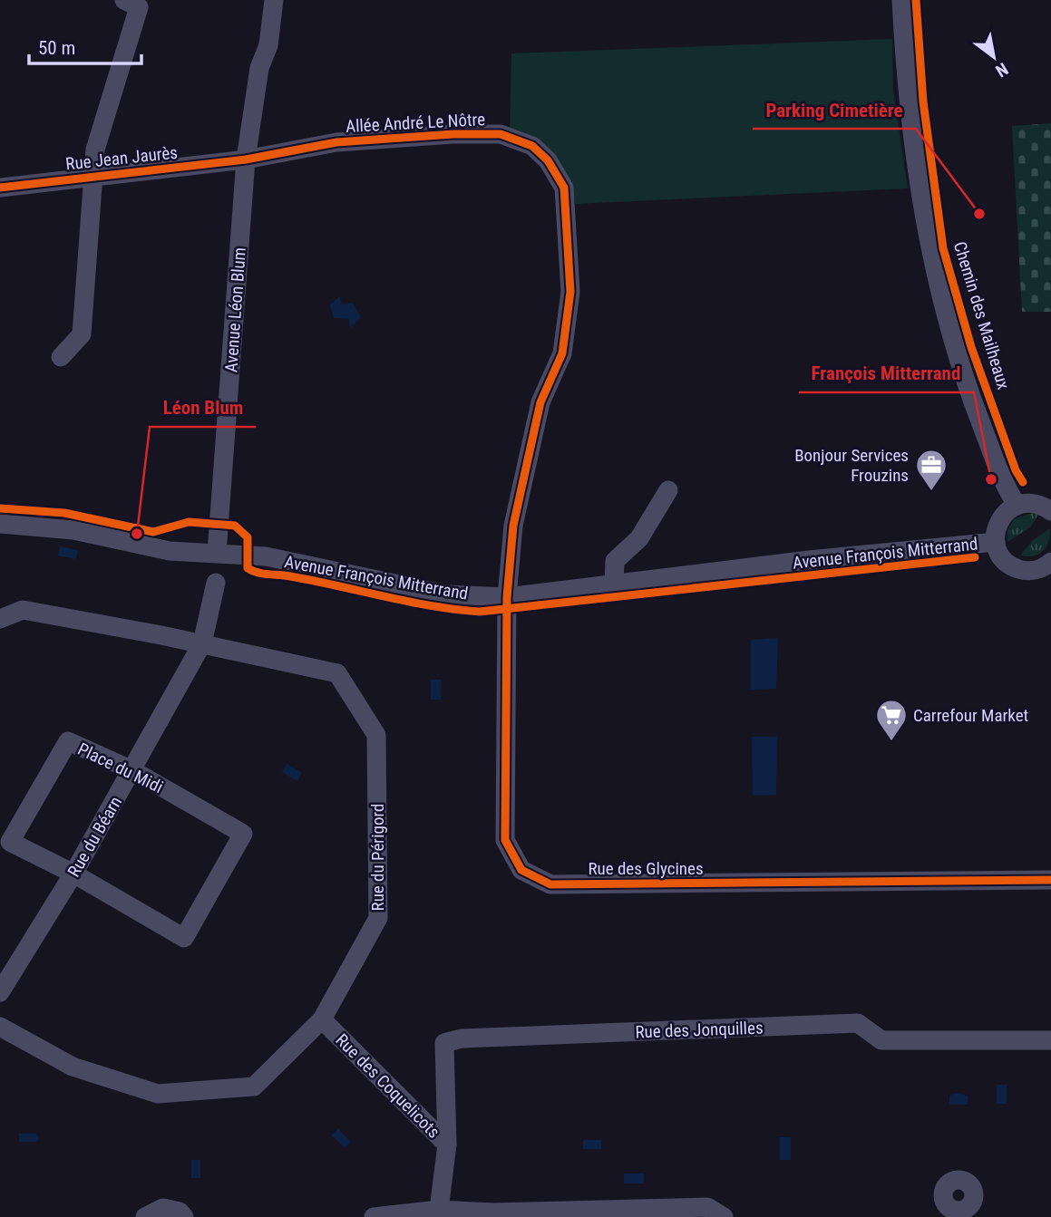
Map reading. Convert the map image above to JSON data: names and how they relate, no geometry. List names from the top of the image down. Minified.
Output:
{"streets":{"street":["Allée André Le Nôtre","Rue Jean Jaurès","Avenue Léon Blum","Chemin des Mailheaux","Avenue François Mitterrand","Place du Midi","Rue du Béarn","Rue du Périgord","Rue des Glycines","Rue des Jonquilles","Rue des Coquelicots"]},"crossings":[["Allée André Le Nôtre","Rue Jean Jaurès"],["Allée André Le Nôtre","Avenue Léon Blum"],["Allée André Le Nôtre","Avenue François Mitterrand"],["Allée André Le Nôtre","Rue des Glycines"],["Rue Jean Jaurès","Avenue Léon Blum"],["Avenue Léon Blum","Avenue François Mitterrand"],["Avenue François Mitterrand","Rue des Glycines"],["Place du Midi","Rue du Béarn"],["Rue du Béarn","Rue du Périgord"],["Rue du Périgord","Rue des Coquelicots"],["Rue des Jonquilles","Rue des Coquelicots"]],"places":{"other":["Parking Cimetière","François Mitterrand","Léon Blum"],"office":["Bonjour Services Frouzins"],"supermarket":["Carrefour Market"]},"scale_bar":"50 m","north":"bottom right"}
